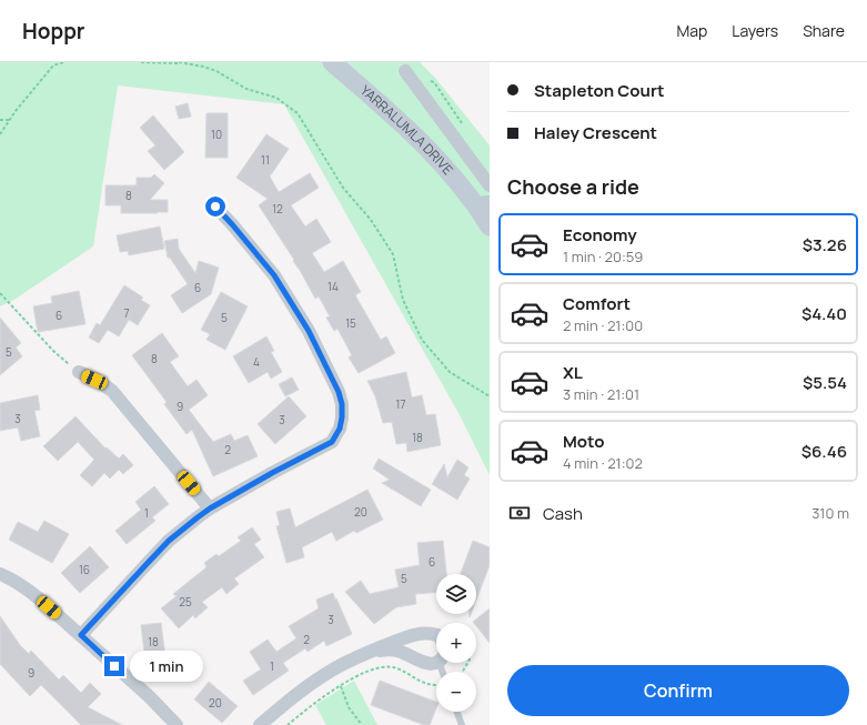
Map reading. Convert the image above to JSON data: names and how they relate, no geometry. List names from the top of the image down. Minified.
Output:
{"streets":{"main road":["YARRALUMLA DRIVE"]},"house_numbers":["10","11","8","12","14","6","7","6","5","15","5","8","4","17","9","3","3","18","2","20","1","6","16","5","25","3","2","18","1","9","20"],"page":{"header":"Hoppr","nav":["Map","Layers","Share"],"banner":["Stapleton Court","Haley Crescent"],"heading":"Choose a ride","list":[{"name":"Economy","note":"1 min · 20:59","value":"$3.26"},{"name":"Comfort","note":"2 min · 21:00","value":"$4.40"},{"name":"XL","note":"3 min · 21:01","value":"$5.54"},{"name":"Moto","note":"4 min · 21:02","value":"$6.46"}],"pay":["Cash","310 m"],"map_buttons":["+","−"],"bubble":"1 min","buttons":"Confirm"}}
